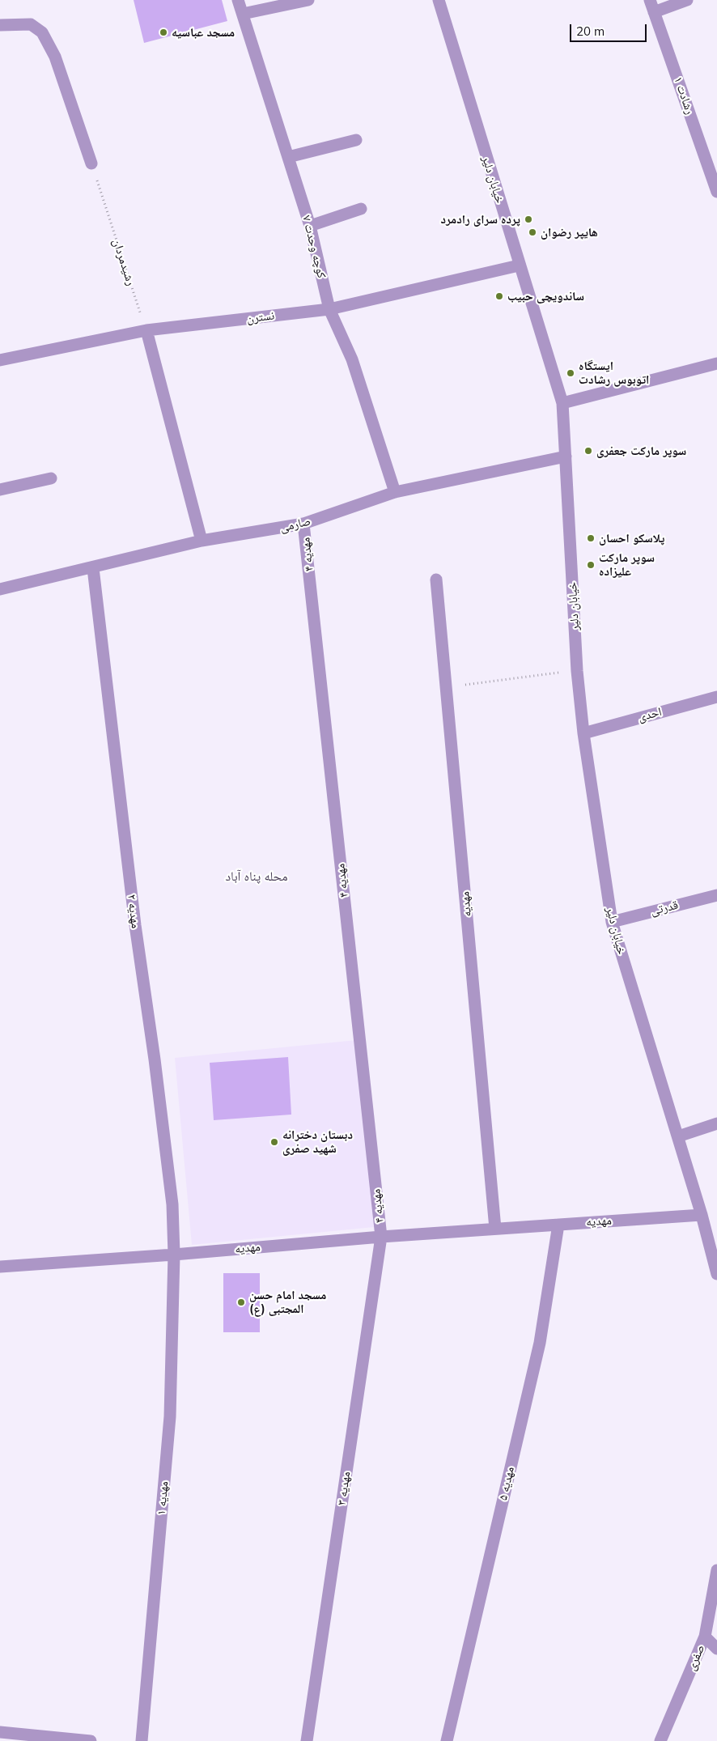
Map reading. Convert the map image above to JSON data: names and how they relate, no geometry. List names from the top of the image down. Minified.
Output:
{"streets":{"street":["رشادت ۱","خیابان دلیر","کوچه وحدت ۷","نسترن","صارمی","مهدیه ۴","احدی","مهدیه","قدرتی","مهدیه ۲","مهدیه ۵","مهدیه ۳","مهدیه ۱","صفری"],"path":["رشیدمردان"]},"crossings":[["خیابان دلیر","نسترن"],["خیابان دلیر","صارمی"],["خیابان دلیر","احدی"],["خیابان دلیر","مهدیه"],["خیابان دلیر","قدرتی"],["کوچه وحدت ۷","نسترن"],["کوچه وحدت ۷","صارمی"],["رشیدمردان","نسترن"],["صارمی","مهدیه ۴"],["صارمی","مهدیه ۲"],["مهدیه ۴","مهدیه"],["مهدیه ۴","مهدیه ۳"],["مهدیه","مهدیه ۲"],["مهدیه","مهدیه ۵"],["مهدیه","مهدیه ۳"],["مهدیه","مهدیه ۱"],["مهدیه ۲","مهدیه ۱"]],"districts":["محله پناه آباد"],"places":["مسجد عباسیه","پرده سرای رادمرد","هایپر رضوان","ساندویچی حبیب","ایستگاه اتوبوس رشادت","سوپر مارکت جعفری","پلاسکو احسان","سوپر مارکت علیزاده","دبستان دخترانه شهید صفری","مسجد امام حسن المجتبی (ع)"],"scale_bar":"20 m"}
